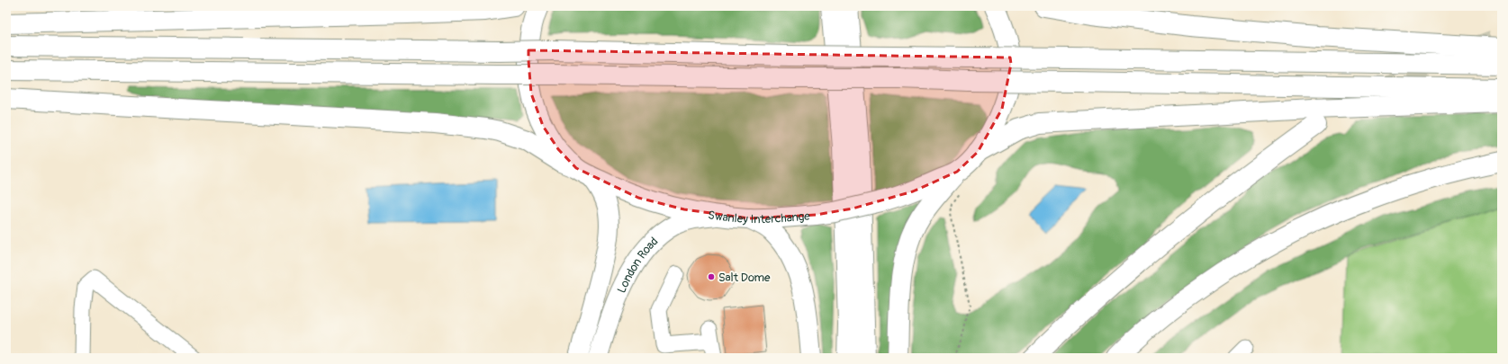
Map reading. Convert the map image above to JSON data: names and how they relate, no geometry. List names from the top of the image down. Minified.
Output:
{"streets":{"highway":["Swanley Interchange"],"main road":["London Road"]},"crossings":[["Swanley Interchange","London Road"]],"places":["Salt Dome"]}
